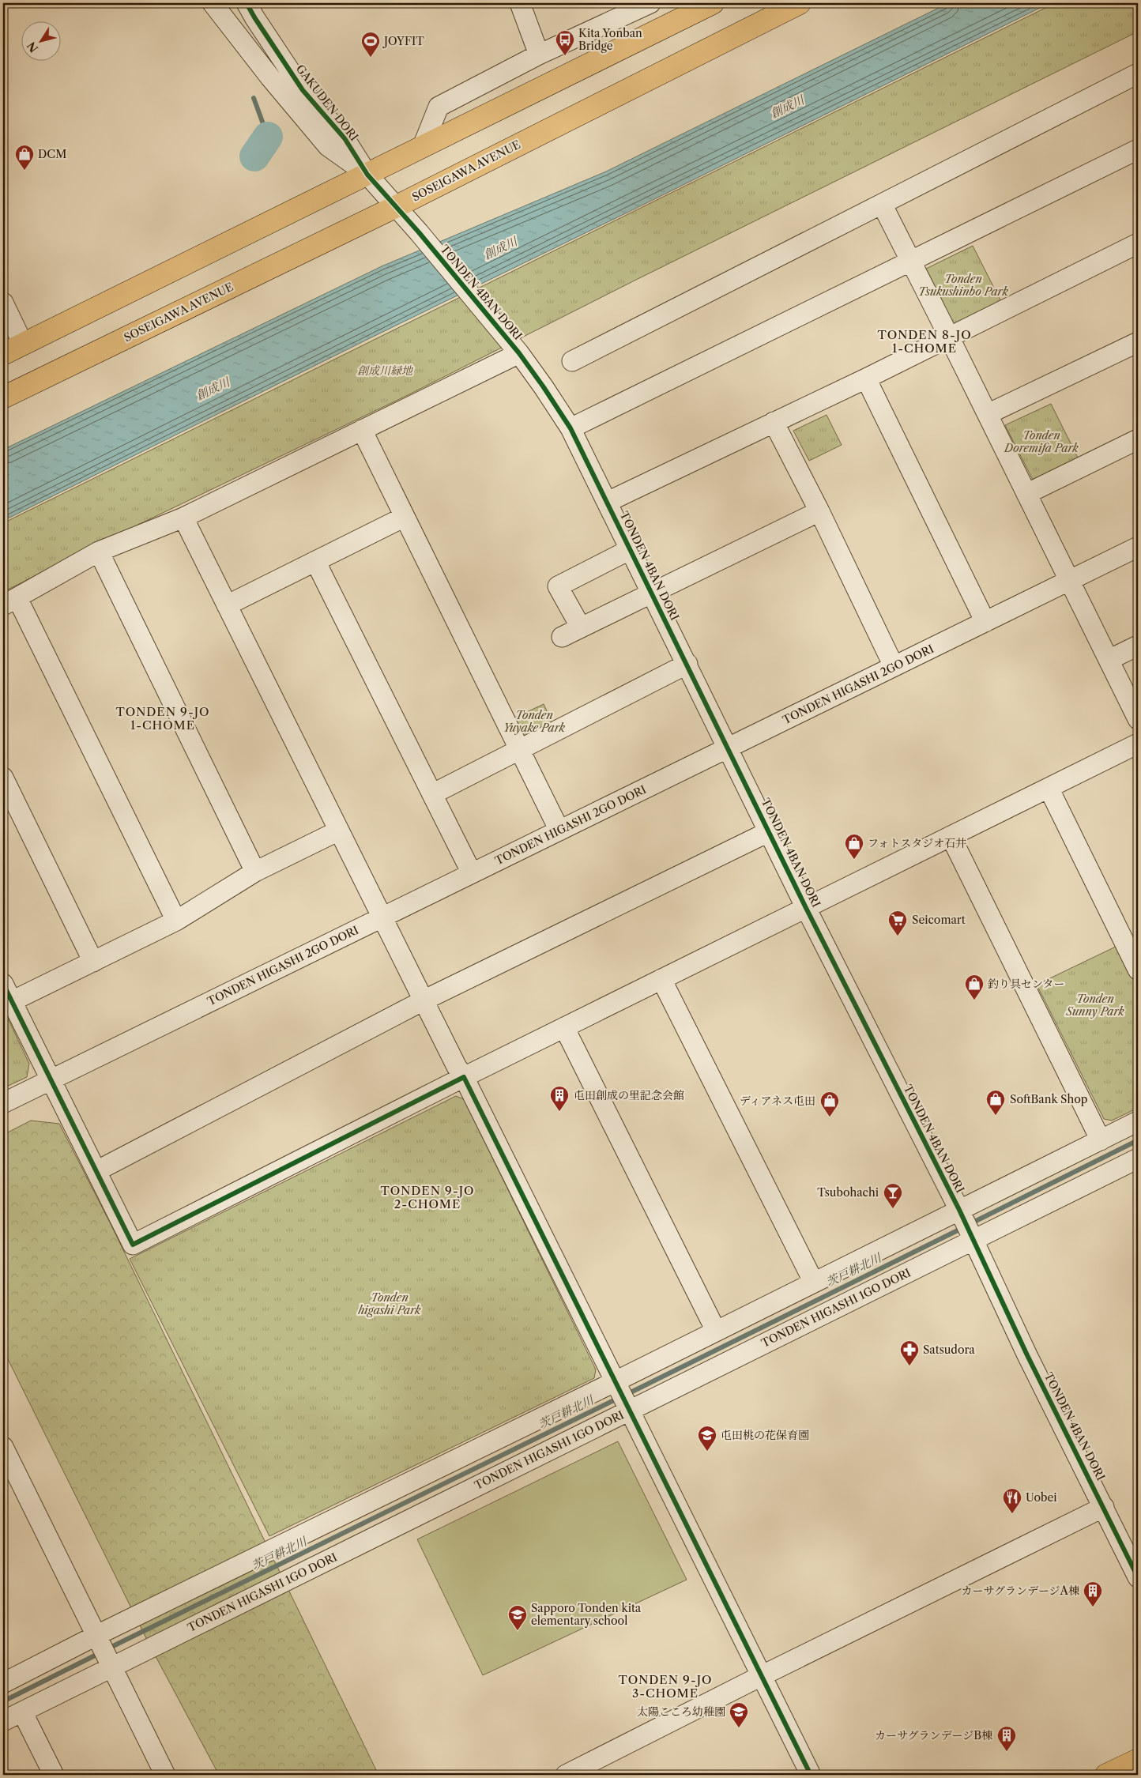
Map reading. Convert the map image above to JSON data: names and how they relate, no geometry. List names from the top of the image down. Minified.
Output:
{"streets":{"main road":["SOSEIGAWA AVENUE"],"street":["GAKUDEN DORI","TONDEN 4BAN DORI","TONDEN HIGASHI 2GO DORI","TONDEN HIGASHI 1GO DORI"]},"crossings":[["GAKUDEN DORI","TONDEN 4BAN DORI"],["SOSEIGAWA AVENUE","TONDEN 4BAN DORI"],["TONDEN 4BAN DORI","TONDEN HIGASHI 2GO DORI"],["TONDEN 4BAN DORI","TONDEN HIGASHI 1GO DORI"]],"districts":["TONDEN 8-JO 1-CHOME","TONDEN 9-JO 1-CHOME","TONDEN 9-JO 2-CHOME","TONDEN 9-JO 3-CHOME"],"water":["創成川","茨戸耕北川"],"parks":["Tonden Tsukushinbo Park","創成川緑地","Tonden Doremifa Park","Tonden Yuyake Park","Tonden Sunny Park","Tonden higashi Park"],"places":{"bus stop":["Kita Yonban Bridge"],"sports":["JOYFIT"],"shop":["DCM","フォトスタジオ石井","釣り具センター","SoftBank Shop","ディアネス屯田"],"supermarket":["Seicomart"],"building":["屯田創成の里記念会館","カーサグランデージA棟","カーサグランデージB棟"],"bar":["Tsubohachi"],"pharmacy":["Satsudora"],"school or university":["屯田桃の花保育園","Sapporo Tonden kita elementary school","太陽こころ幼稚園"],"restaurant":["Uobei"]},"north":"bottom left"}
